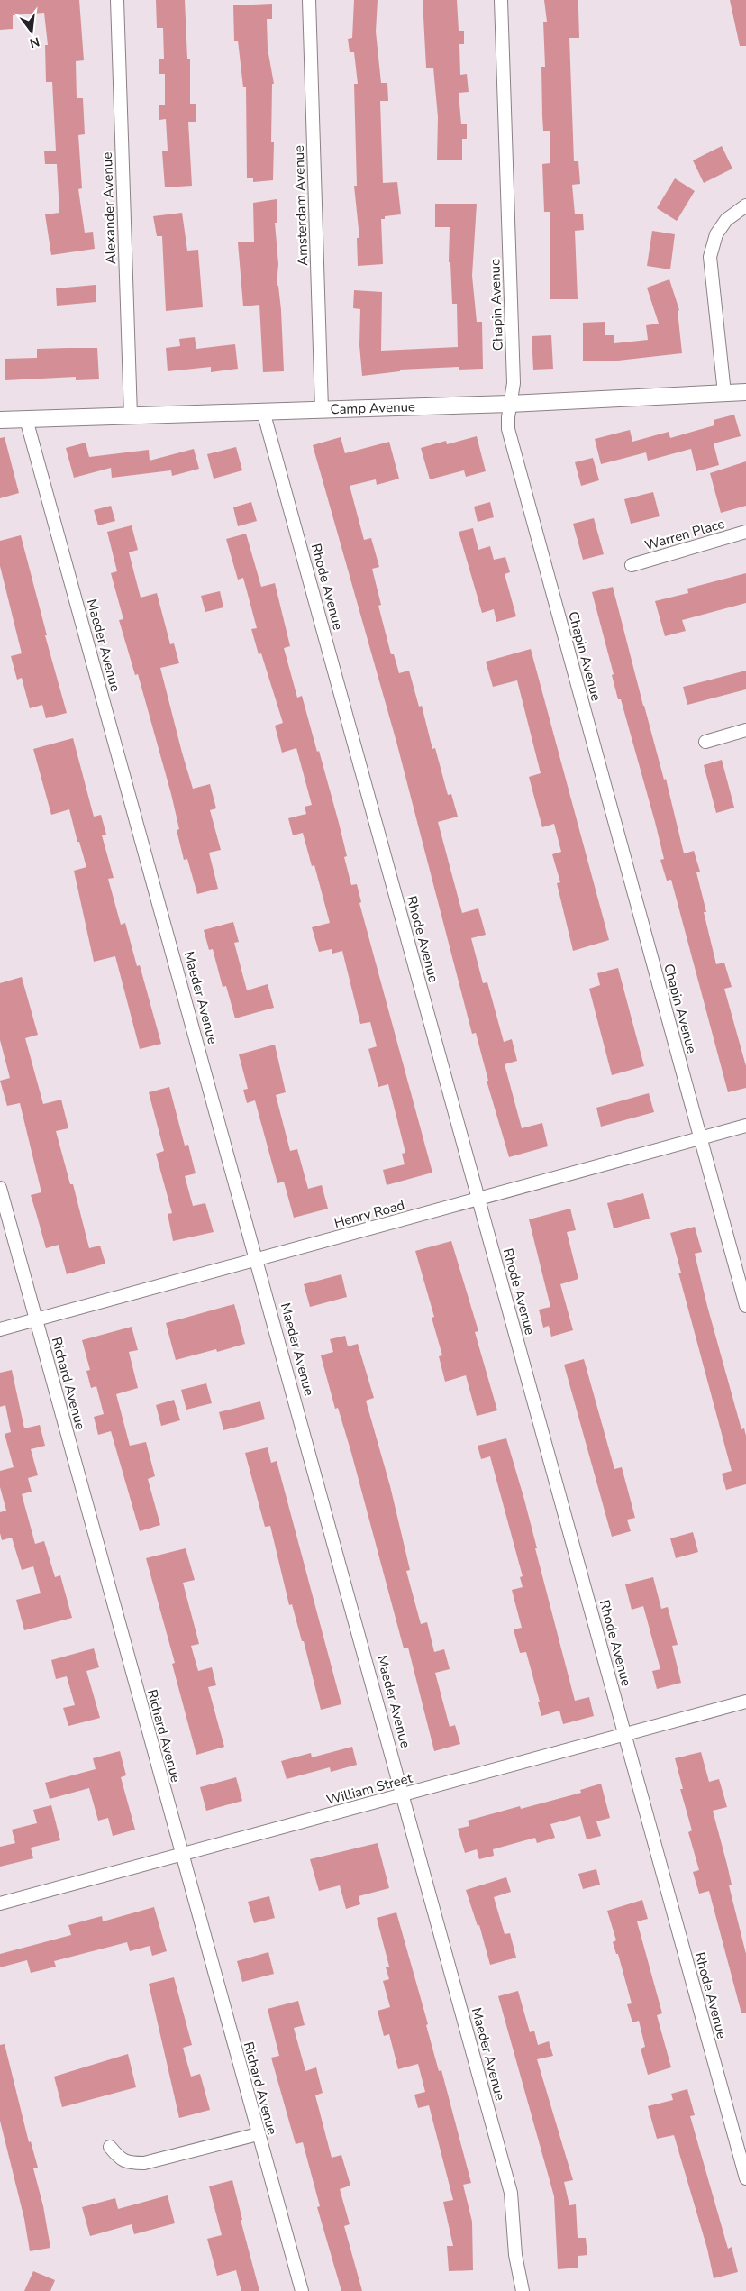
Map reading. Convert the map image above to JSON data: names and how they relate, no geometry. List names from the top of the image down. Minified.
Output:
{"streets":{"street":["Amsterdam Avenue","Alexander Avenue","Chapin Avenue","Camp Avenue","Warren Place","Rhode Avenue","Maeder Avenue","Henry Road","Richard Avenue","William Street"]},"crossings":[["Amsterdam Avenue","Camp Avenue"],["Alexander Avenue","Camp Avenue"],["Chapin Avenue","Camp Avenue"],["Chapin Avenue","Henry Road"],["Camp Avenue","Rhode Avenue"],["Camp Avenue","Maeder Avenue"],["Rhode Avenue","Henry Road"],["Rhode Avenue","William Street"],["Maeder Avenue","Henry Road"],["Maeder Avenue","William Street"],["Henry Road","Richard Avenue"],["Richard Avenue","William Street"]],"north":"bottom"}
